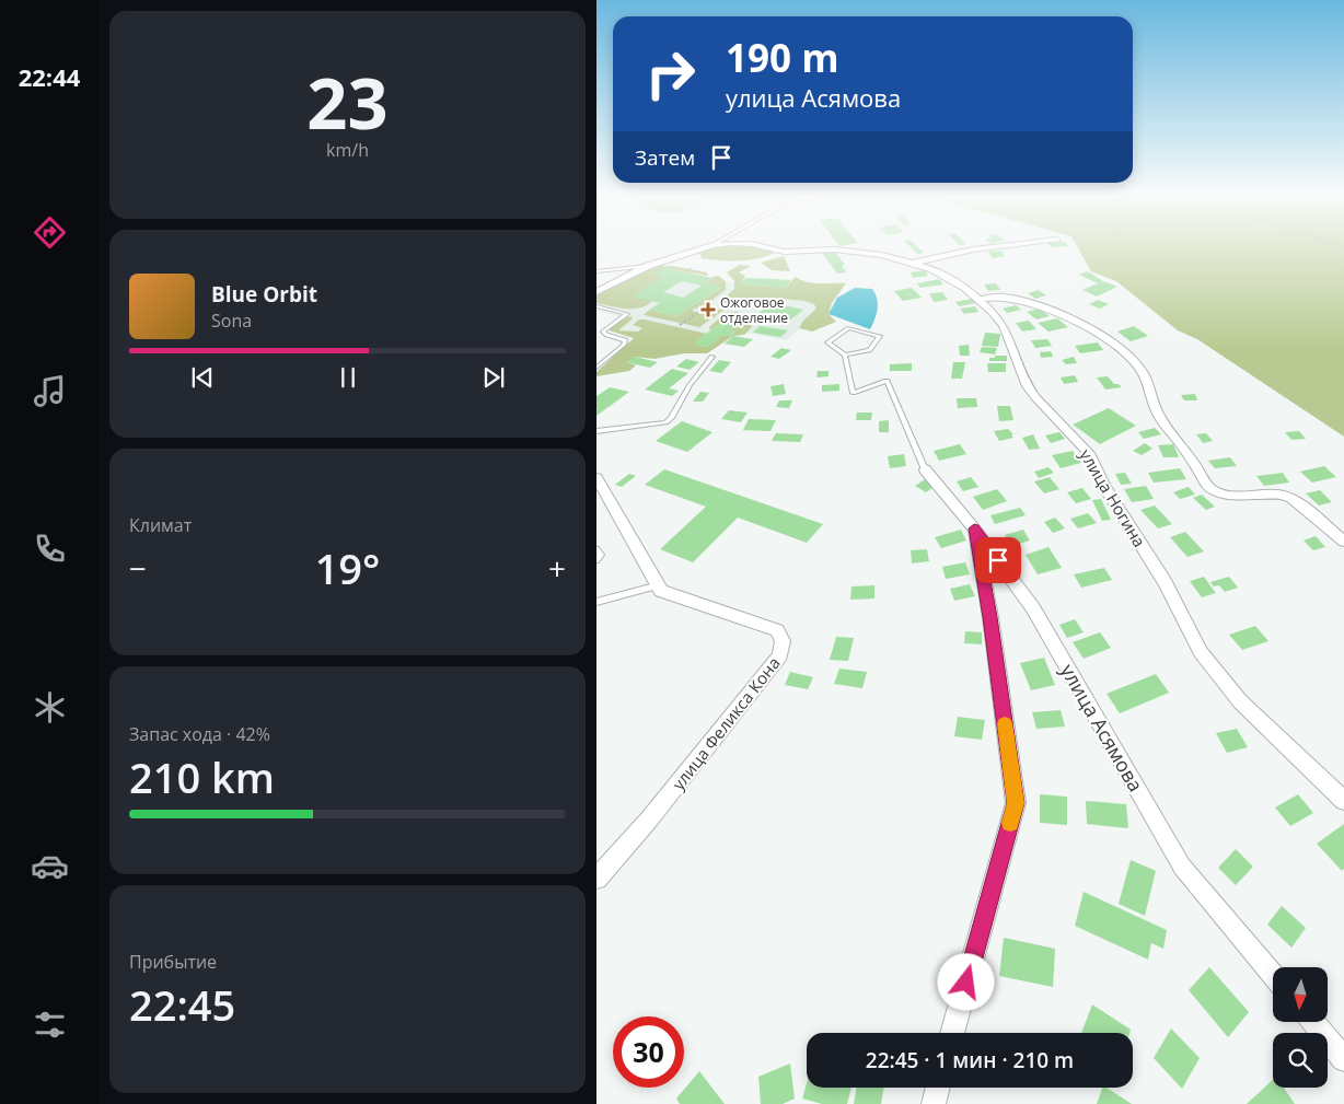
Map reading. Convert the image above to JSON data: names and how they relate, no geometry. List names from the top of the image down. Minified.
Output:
{"streets":{"street":["улица Ногина","улица Феликса Кона","улица Асямова"]},"places":{"health":["Ожоговое отделение"]},"north":"bottom","page":{"tabs":"22:44","tile":[["23","km/h"],"Климат",["Запас хода · 42%","210 km"],["Прибытие","22:45"]],"turn":["190 m","улица Асямова"],"then":"Затем","song":["Blue Orbit","Sona"],"heat":["−","19°","+"],"limit":"30","trip":"22:45 · 1 мин · 210 m"}}
